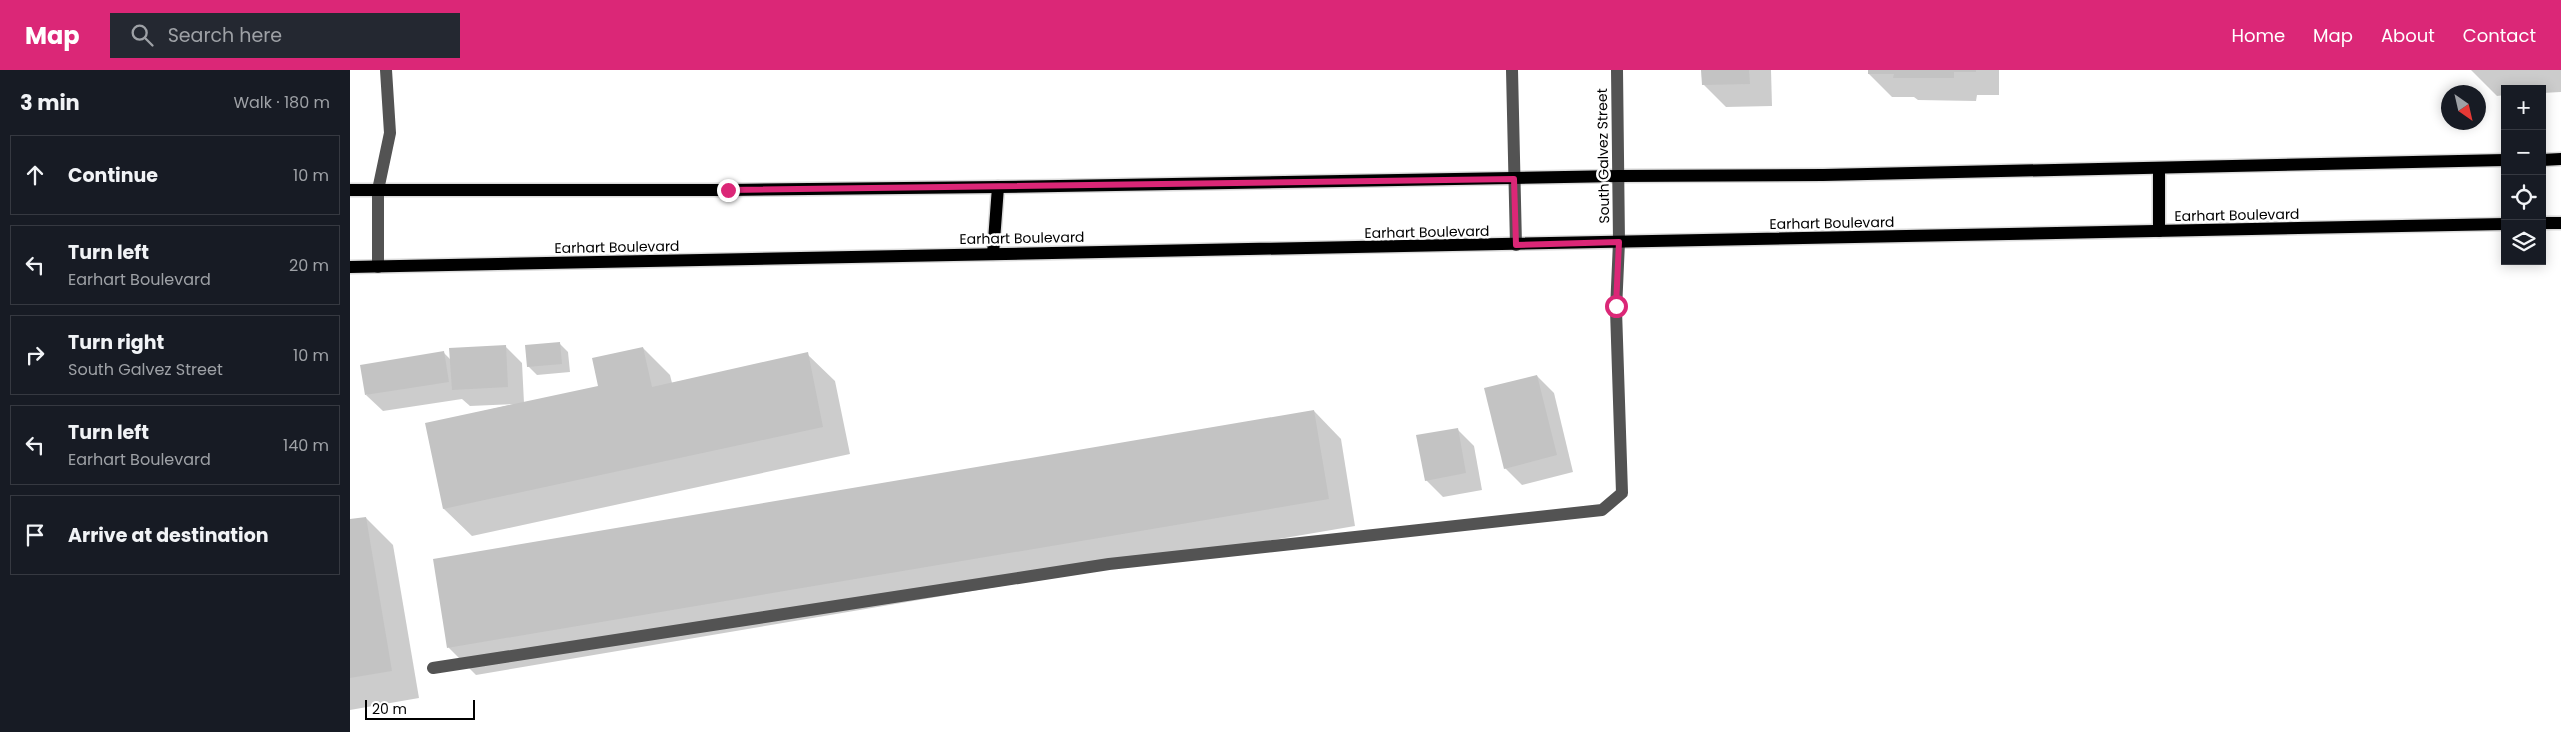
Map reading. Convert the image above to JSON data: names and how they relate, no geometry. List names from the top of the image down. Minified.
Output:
{"streets":{"main road":["Earhart Boulevard"],"street":["South Galvez Street"]},"crossings":[["South Galvez Street","Earhart Boulevard"]],"scale_bar":"20 m","north":"bottom right","page":{"header":"Map","search":"Search here","nav":["Home","Map","About","Contact"],"heading":["3 min","Walk · 180 m"],"map_buttons":["+","−"],"list":[["Continue","10 m"],["Turn left","Earhart Boulevard","20 m"],["Turn right","South Galvez Street","10 m"],["Turn left","Earhart Boulevard","140 m"],"Arrive at destination"],"scale":"20 m"}}
